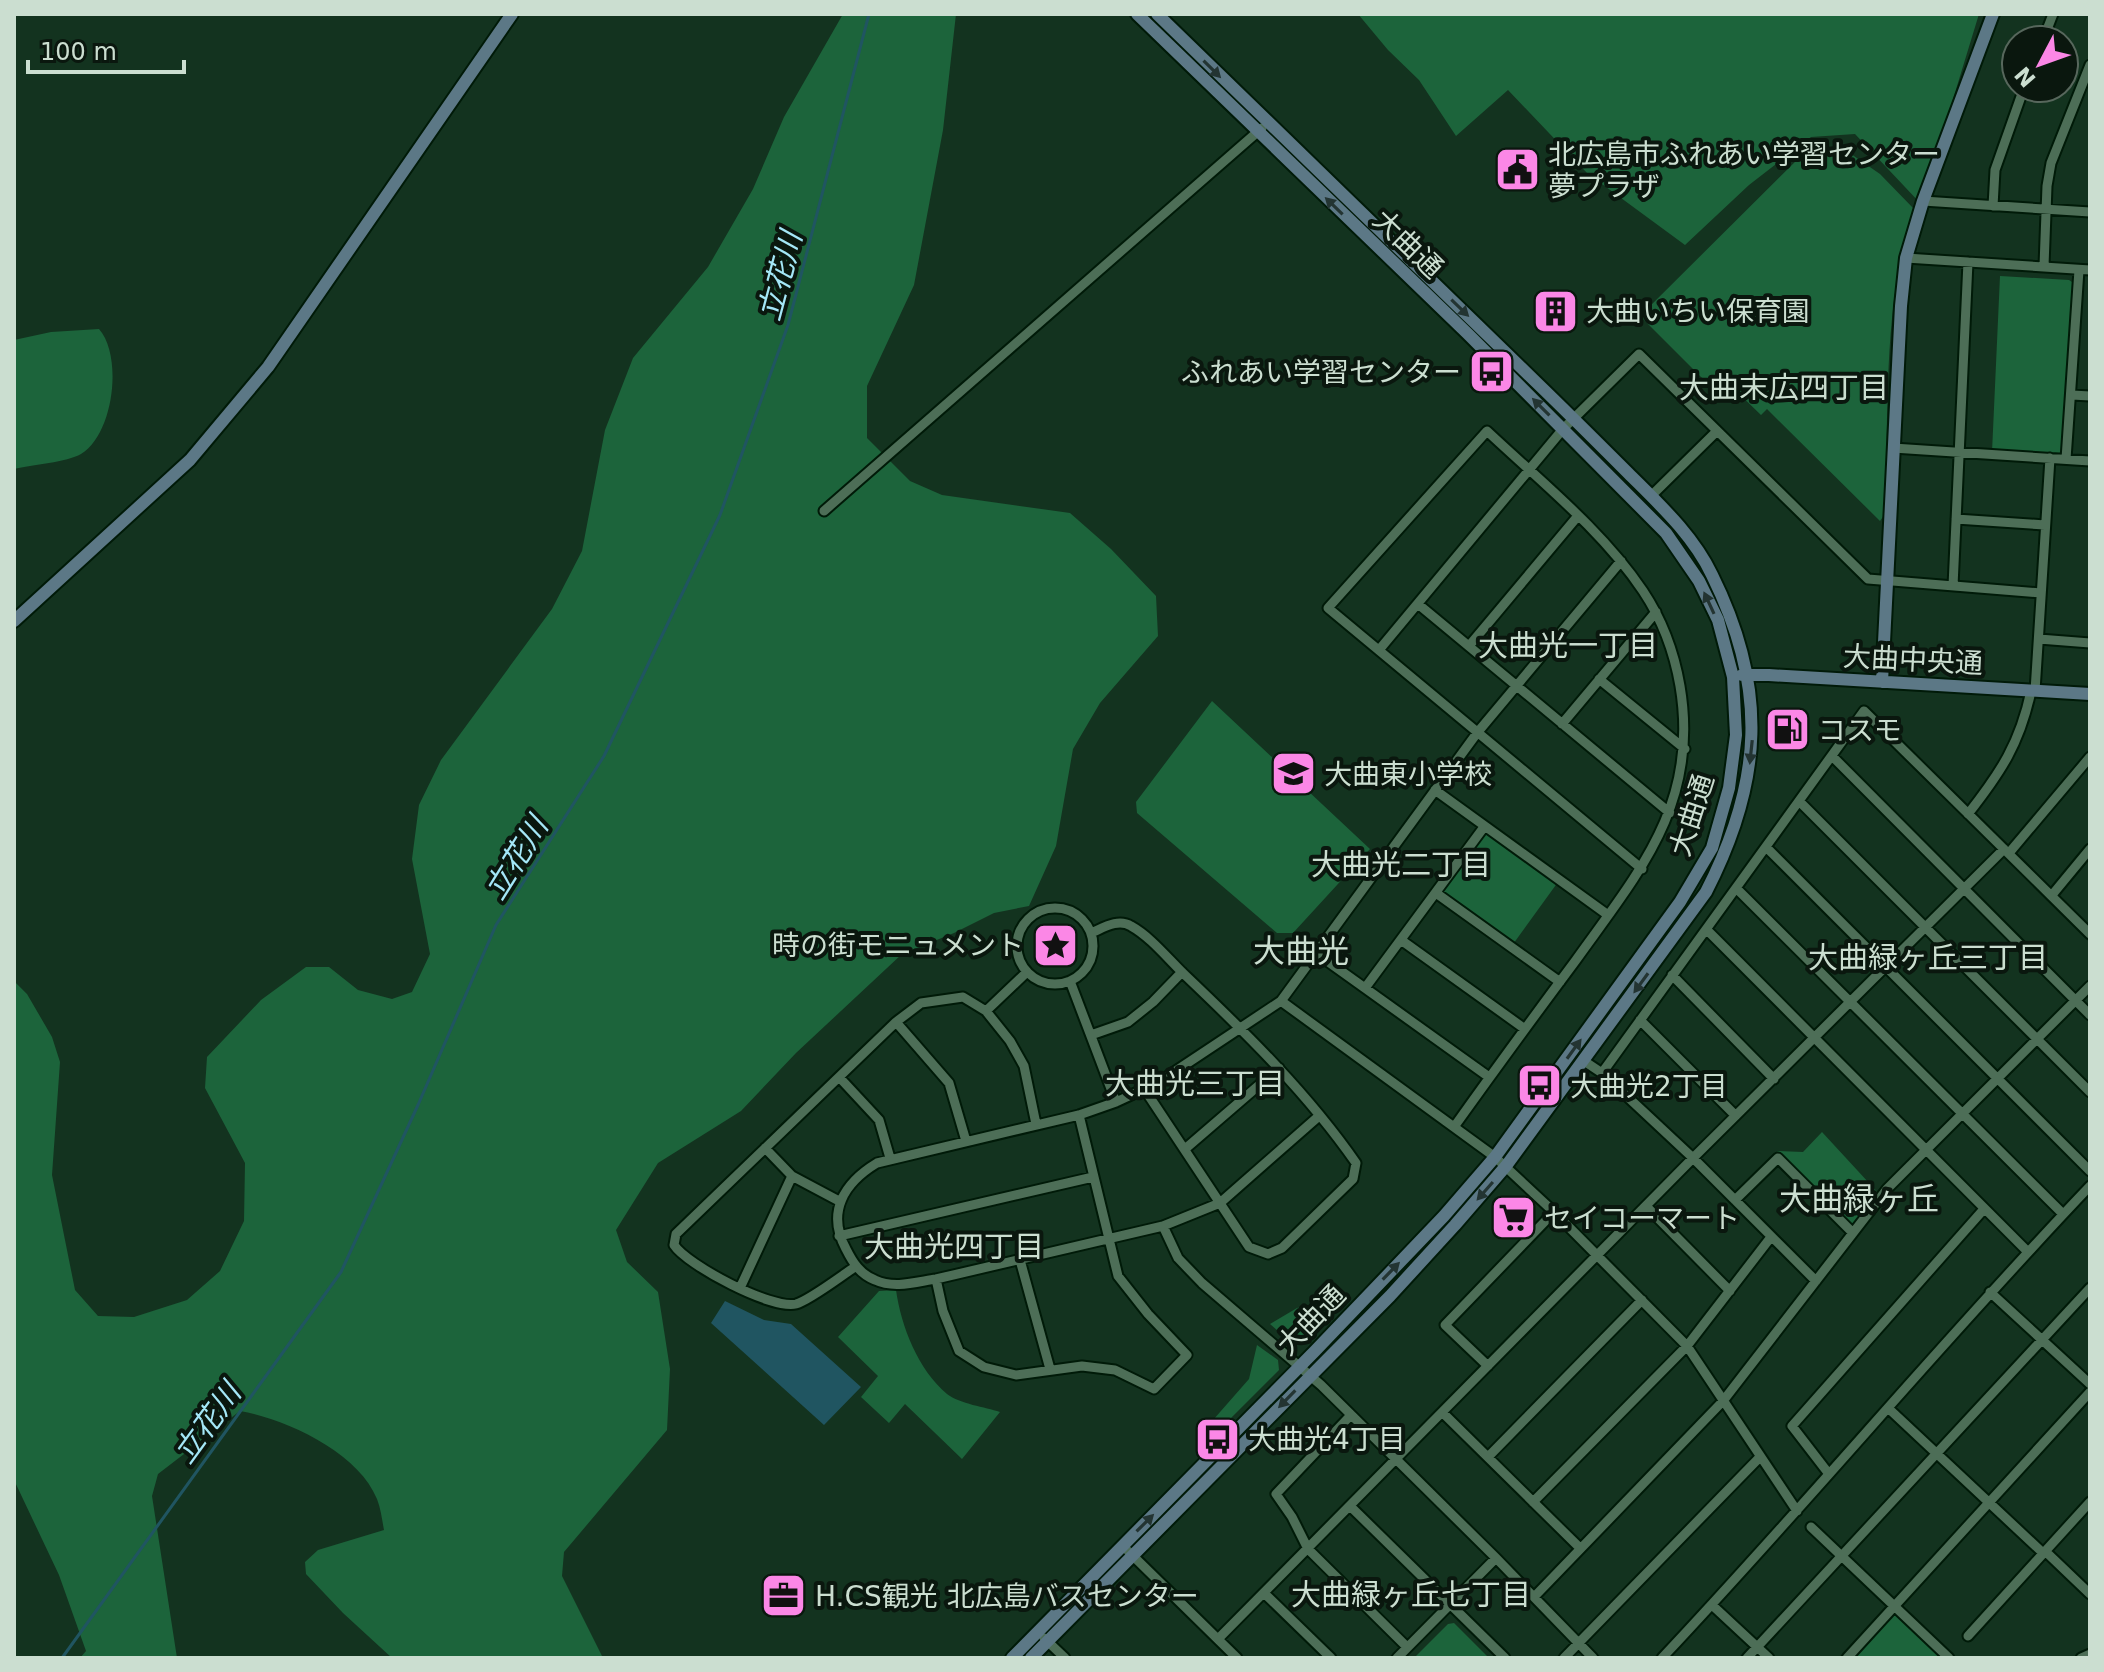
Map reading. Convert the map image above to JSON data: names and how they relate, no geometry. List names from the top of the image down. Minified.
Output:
{"streets":{"street":["大曲通","大曲中央通"]},"crossings":[["大曲通","大曲中央通"]],"districts":["大曲末広四丁目","大曲光一丁目","大曲光二丁目","大曲光","大曲緑ヶ丘三丁目","大曲光三丁目","大曲緑ヶ丘","大曲光四丁目","大曲緑ヶ丘七丁目"],"water":["立花川"],"places":{"public building":["北広島市ふれあい学習センター 夢プラザ"],"building":["大曲いちい保育園"],"bus stop":["ふれあい学習センター","大曲光2丁目","大曲光4丁目"],"fuel station":["コスモ"],"school or university":["大曲東小学校"],"place":["時の街モニュメント"],"supermarket":["セイコーマート"],"office":["H.CS観光 北広島バスセンター"]},"scale_bar":"100 m","north":"bottom left"}
